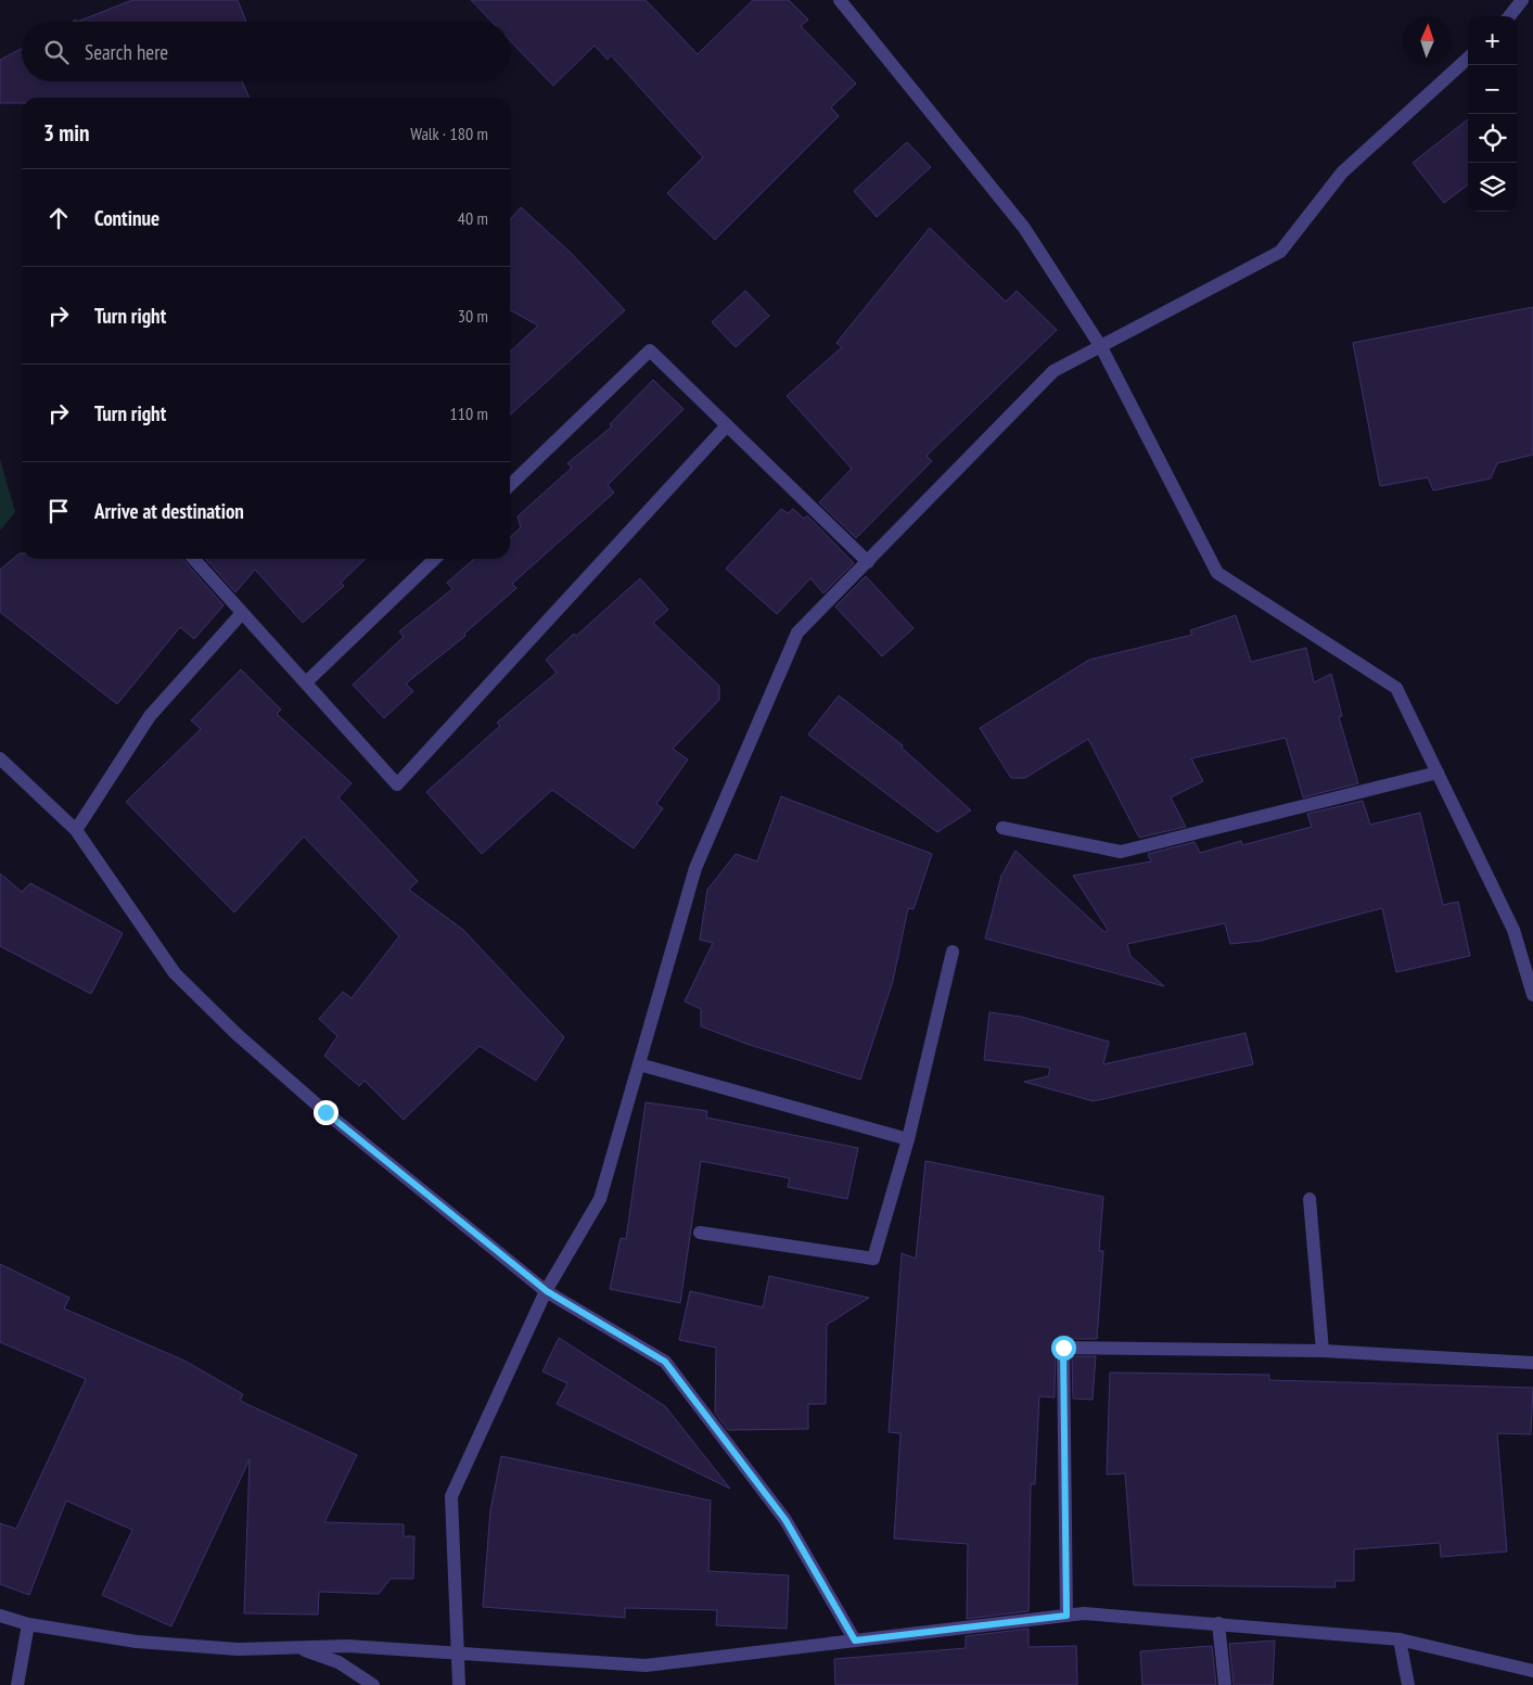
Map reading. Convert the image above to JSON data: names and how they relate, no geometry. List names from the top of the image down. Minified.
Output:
{"north":"top","page":{"map_buttons":["+","−"],"search":"Search here","heading":["3 min","Walk · 180 m"],"list":[["Continue","40 m"],["Turn right","30 m"],["Turn right","110 m"],"Arrive at destination"]}}
